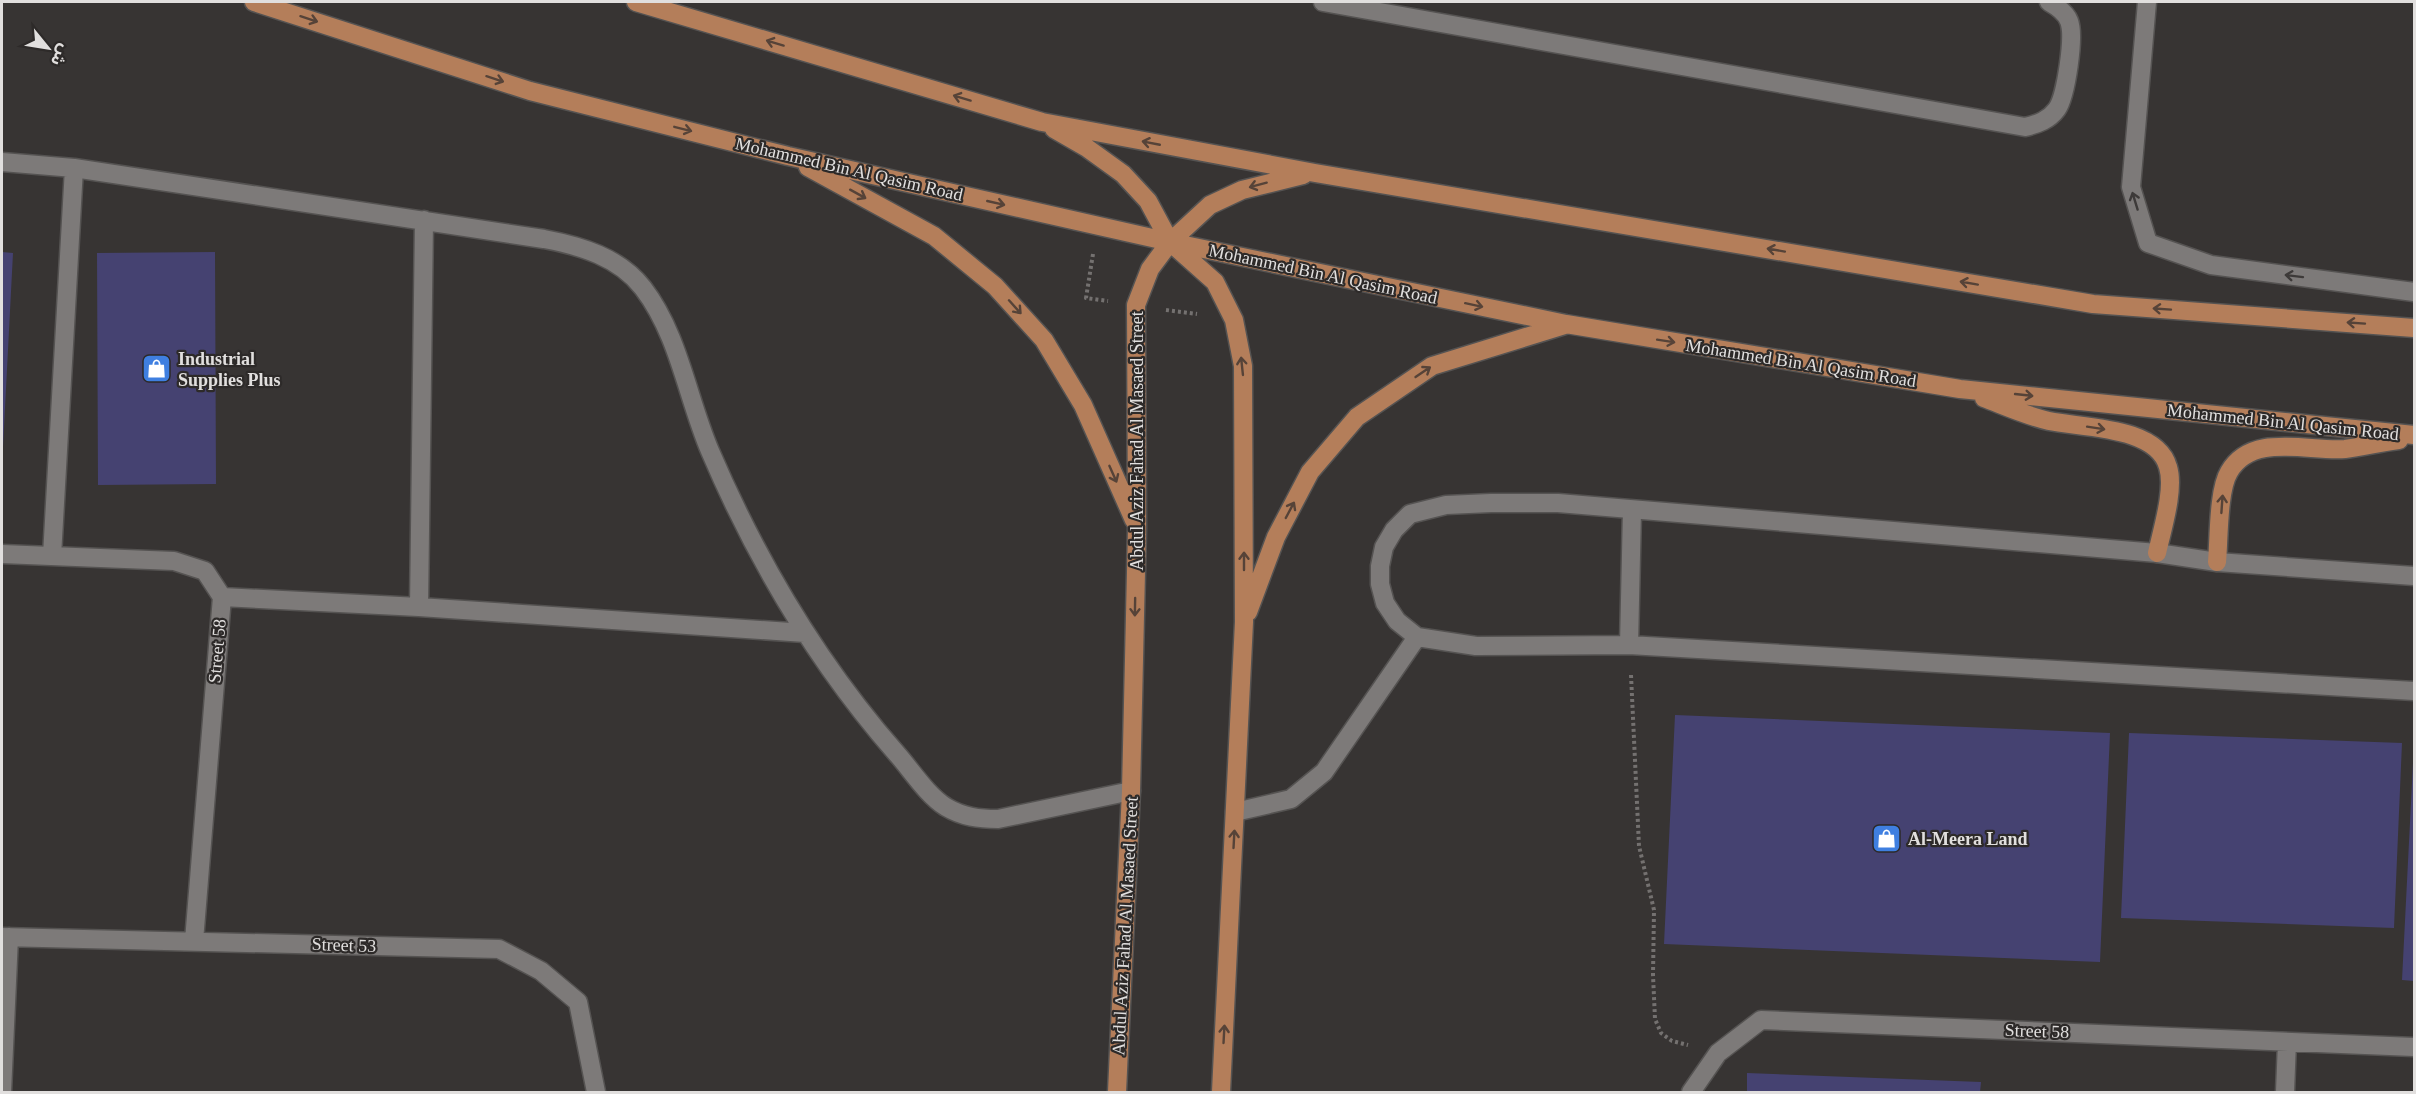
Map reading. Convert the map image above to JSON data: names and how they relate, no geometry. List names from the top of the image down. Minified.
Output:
{"streets":{"main road":["Mohammed Bin Al Qasim Road","Abdul Aziz Fahad Al Masaed Street"],"street":["Street 58","Street 53"]},"crossings":[["Mohammed Bin Al Qasim Road","Abdul Aziz Fahad Al Masaed Street"],["Street 58","Street 53"]],"places":{"shop":["Industrial Supplies Plus","Al-Meera Land"]},"north":"bottom right"}
